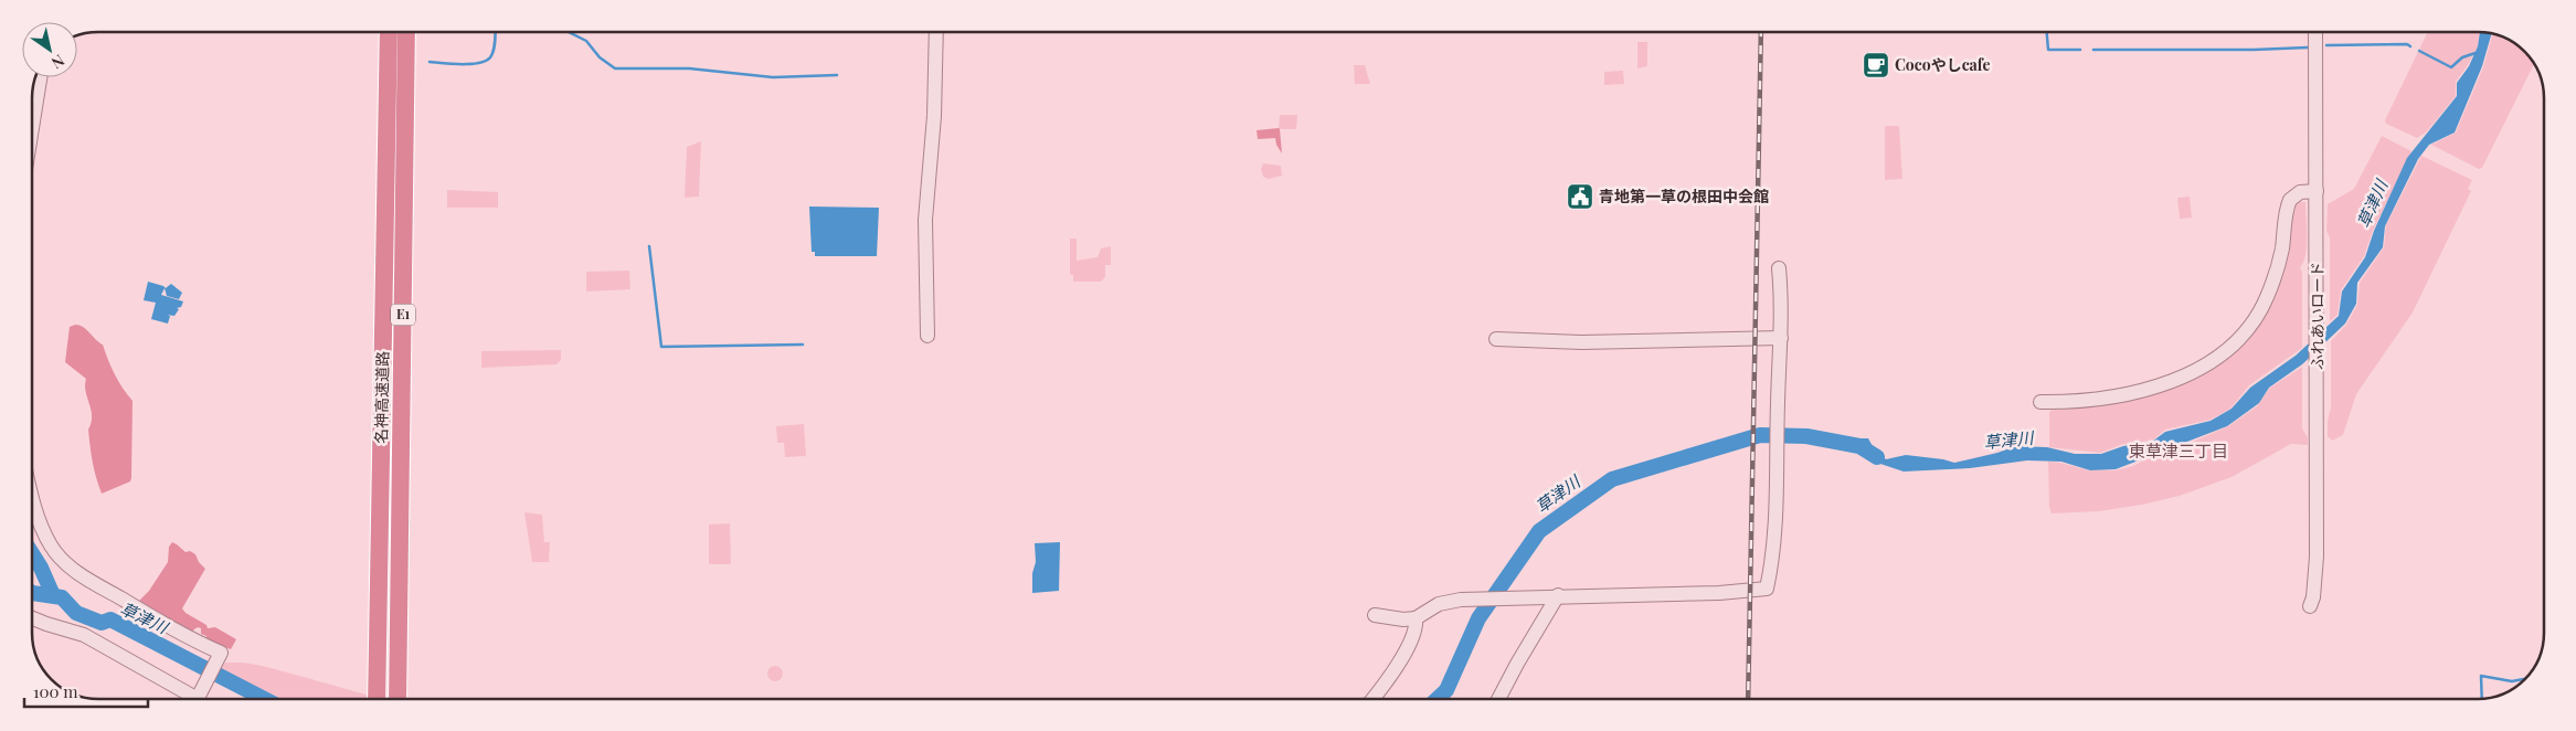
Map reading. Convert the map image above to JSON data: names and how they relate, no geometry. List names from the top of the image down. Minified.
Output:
{"streets":{"highway":["E1","名神高速道路"],"street":["ふれあいロード"]},"districts":["東草津三丁目"],"water":["草津川"],"places":{"cafe":["Cocoやしcafe"],"public building":["青地第一草の根田中会館"]},"scale_bar":"100 m","north":"bottom right"}
